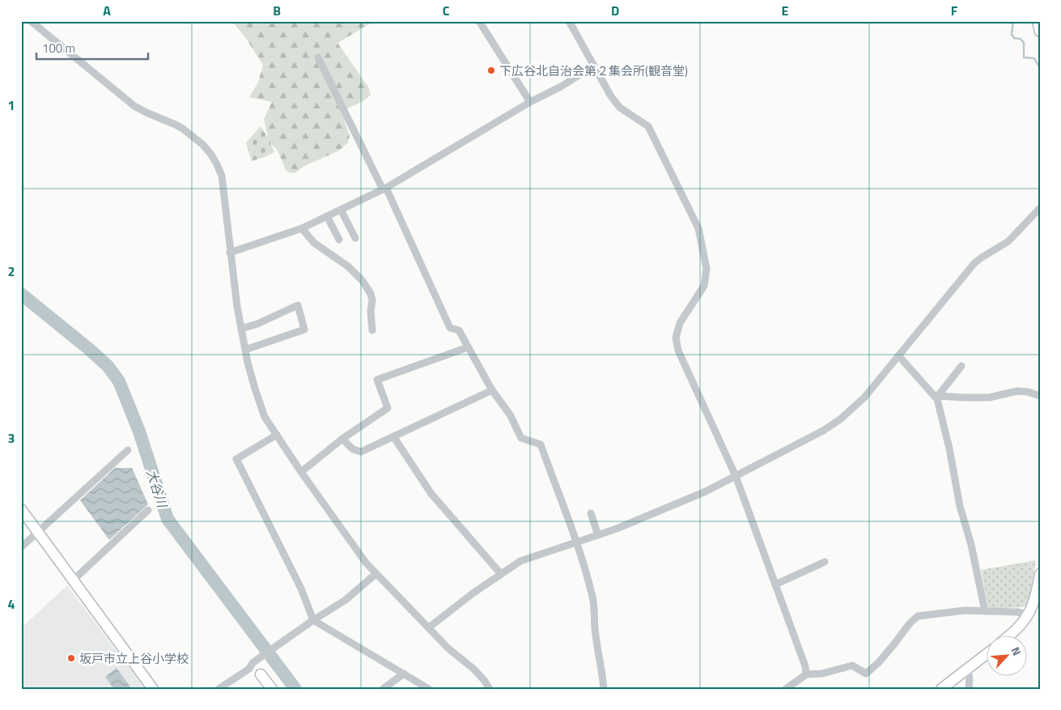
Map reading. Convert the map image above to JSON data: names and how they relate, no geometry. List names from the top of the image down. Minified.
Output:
{"water":["大谷川"],"places":["下広谷北自治会第２集会所(観音堂)","坂戸市立上谷小学校"],"scale_bar":"100 m","north":"top right","grid":{"columns":["A","B","C","D","E","F"],"rows":["1","2","3","4"]}}
